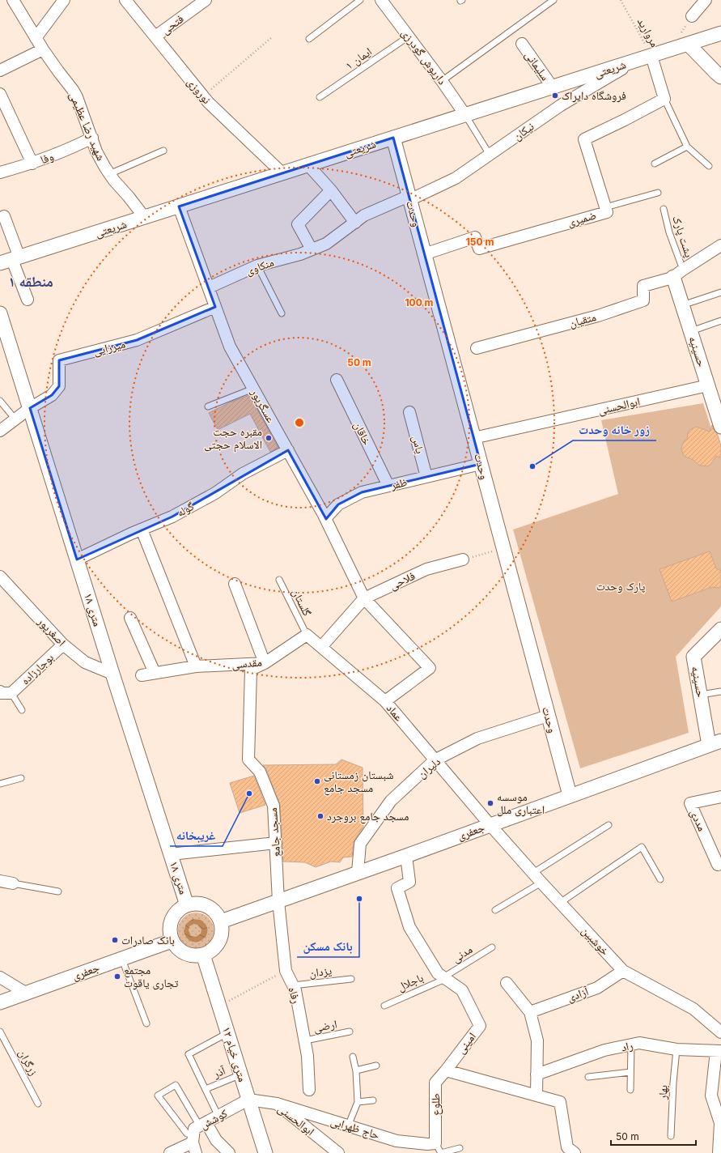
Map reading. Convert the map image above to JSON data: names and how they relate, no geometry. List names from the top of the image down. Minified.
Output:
{"streets":{"street":["فتحی","داریوش گودرزی","سلیمانی","شریعتی","نوروزی","شهید رضا عظیمی","نیکان","وفا","وحدت","ضمیری","منکاوی","متقیان","میرزایی","حسینیه","عسگرپور","ابوالحسنی","خاقان","یاس","ظفر","گوله","فلاحی","۱۸ متری","اصغرپور","مقدسی","بوجارزاده","عماد","دلیران","مددی","جعفری","مسجد جامع","خوشبین","آزادی","رفاه","امینی","راد","۱۲ متری خیام","طلوع","کوشش","حاج ظهرابی"],"lane":["ایمان ۱","پشت پارک","گلستان","مدنی","یزدان","باجلال","ارضی","زرگران","آذر","بهار"],"path":["مروارید"]},"crossings":[["فتحی","نوروزی"],["مروارید","شریعتی"],["داریوش گودرزی","ایمان ۱"],["داریوش گودرزی","شریعتی"],["سلیمانی","شریعتی"],["شریعتی","نوروزی"],["شریعتی","شهید رضا عظیمی"],["شریعتی","نیکان"],["شریعتی","وحدت"],["شریعتی","عسگرپور"],["شهید رضا عظیمی","وفا"],["نیکان","وحدت"],["نیکان","منکاوی"],["وحدت","ضمیری"],["وحدت","منکاوی"],["وحدت","ابوالحسنی"],["وحدت","ظفر"],["وحدت","دلیران"],["وحدت","جعفری"],["پشت پارک","متقیان"],["پشت پارک","حسینیه"],["منکاوی","عسگرپور"],["متقیان","حسینیه"],["میرزایی","عسگرپور"],["میرزایی","۱۸ متری"],["حسینیه","ابوالحسنی"],["حسینیه","جعفری"],["عسگرپور","ظفر"],["عسگرپور","گوله"],["عسگرپور","فلاحی"],["عسگرپور","عماد"],["ابوالحسنی","۱۲ متری خیام"],["ابوالحسنی","کوشش"],["ابوالحسنی","حاج ظهرابی"],["خاقان","ظفر"],["یاس","ظفر"],["گوله","۱۸ متری"],["فلاحی","عماد"],["گلستان","مقدسی"],["۱۸ متری","اصغرپور"],["۱۸ متری","جعفری"],["۱۸ متری","۱۲ متری خیام"],["اصغرپور","بوجارزاده"],["مقدسی","مسجد جامع"],["عماد","دلیران"],["عماد","جعفری"],["عماد","خوشبین"],["دلیران","جعفری"],["جعفری","مسجد جامع"],["جعفری","خوشبین"],["جعفری","رفاه"],["جعفری","امینی"],["جعفری","۱۲ متری خیام"],["مسجد جامع","رفاه"],["خوشبین","آزادی"],["مدنی","باجلال"],["مدنی","امینی"],["یزدان","رفاه"],["باجلال","امینی"],["رفاه","ارضی"],["امینی","طلوع"],["راد","بهار"],["۱۲ متری خیام","آذر"],["۱۲ متری خیام","کوشش"],["طلوع","حاج ظهرابی"]],"districts":["منطقه ۱"],"parks":["پارک وحدت"],"places":["فروشگاه دایراک","مقبره حجت الاسلام حجتی","زور خانه وحدت","شبستان زمستانی مسجد جامع","غریبخانه","موسسه اعتباری ملل","مسجد جامع بروجرد","بانک مسکن","بانک صادرات","مجتمع تجاری یاقوت"],"scale_bar":"50 m","rings":["150 m","100 m","50 m"]}
